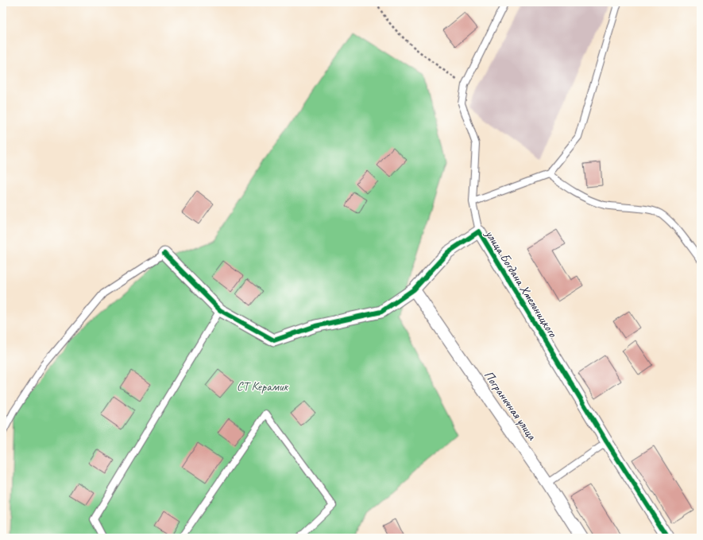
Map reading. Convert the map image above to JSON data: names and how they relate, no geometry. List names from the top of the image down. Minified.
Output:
{"streets":{"street":["улица Богдана Хмельницкого","Пограничная улица"]},"crossings":[["улица Богдана Хмельницкого","Пограничная улица"]],"parks":["СТ Керамик"]}
